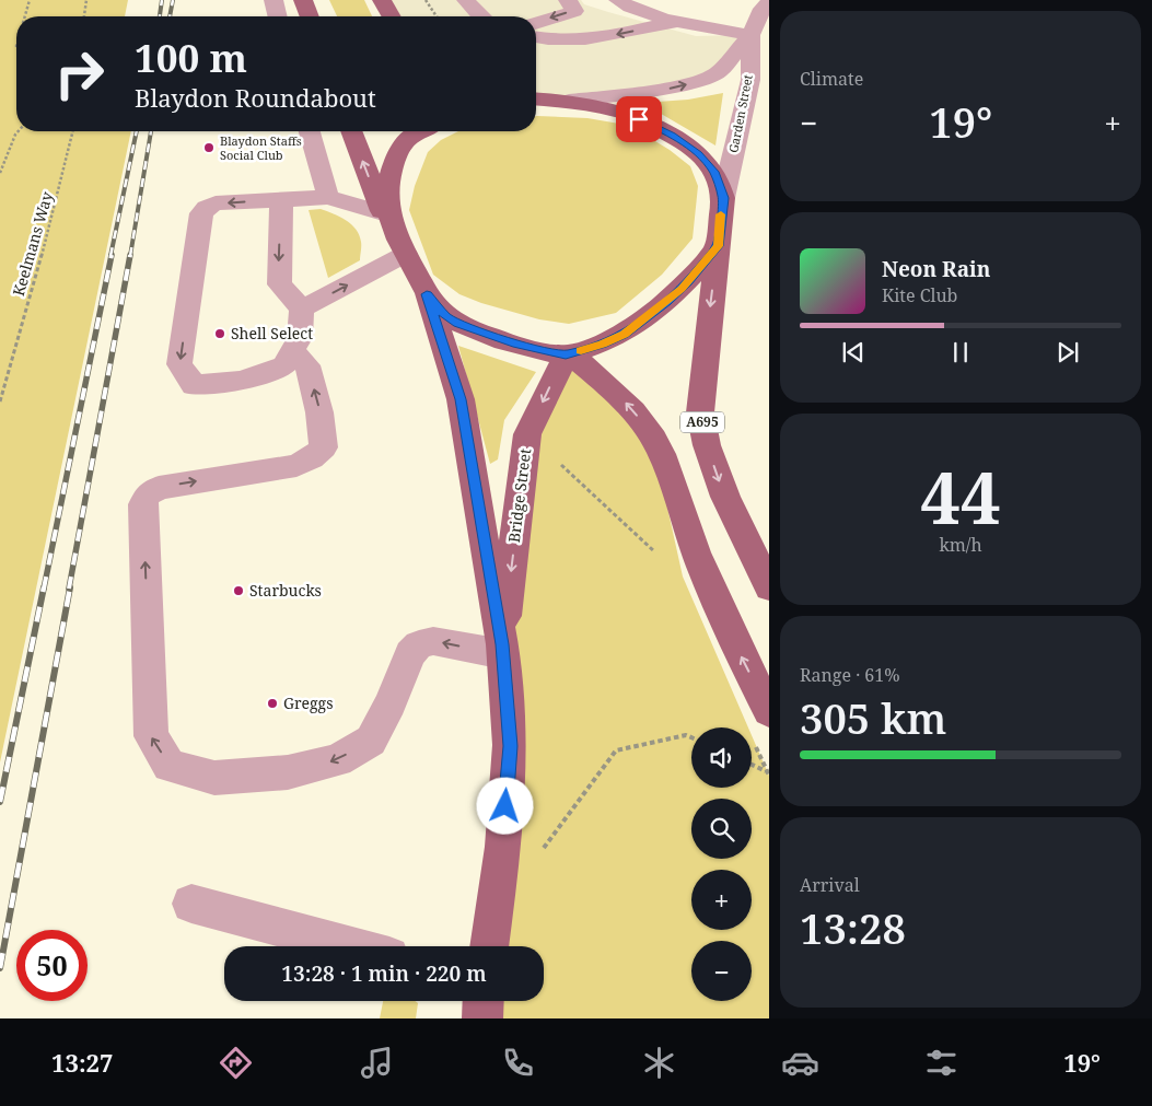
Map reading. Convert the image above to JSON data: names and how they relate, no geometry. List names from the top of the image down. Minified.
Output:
{"streets":{"main road":["A695","Bridge Street"],"street":["Garden Street"],"path":["Keelmans Way"]},"places":["Blaydon Staffs Social Club","Shell Select","Starbucks","Greggs"],"page":{"tile":["Climate",["44","km/h"],["Range · 61%","305 km"],["Arrival","13:28"]],"turn":["100 m","Blaydon Roundabout"],"heat":["−","19°","+"],"song":["Neon Rain","Kite Club"],"map_buttons":["+","−"],"limit":"50","trip":"13:28 · 1 min · 220 m","tabs":["13:27","19°"]}}
